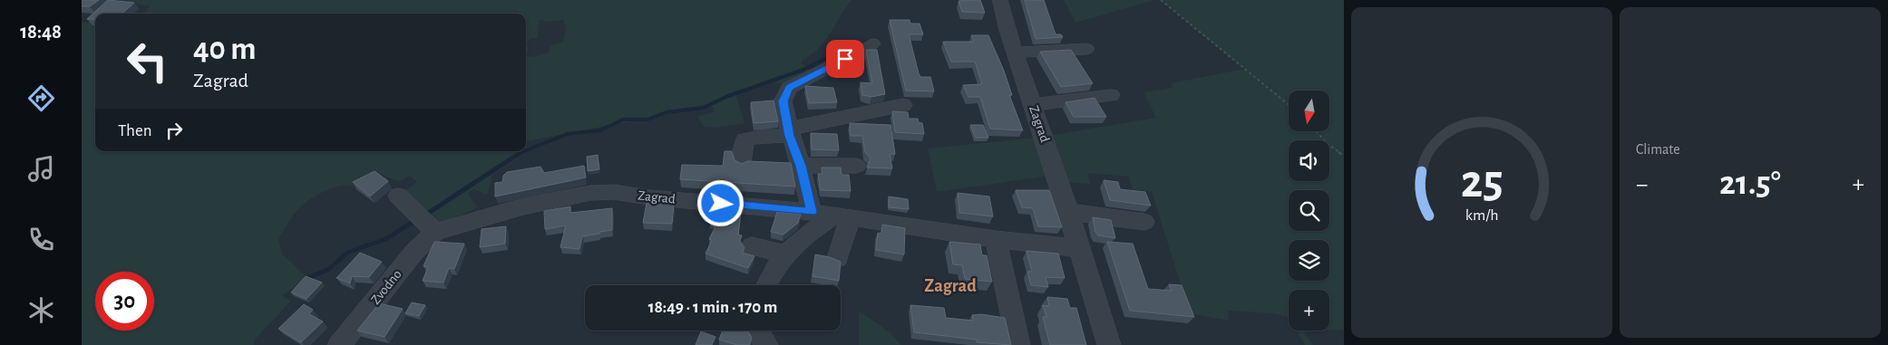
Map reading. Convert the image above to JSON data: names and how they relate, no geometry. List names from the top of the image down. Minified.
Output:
{"streets":{"street":["Zagrad","Zvodno"]},"crossings":[["Zagrad","Zvodno"]],"districts":["Zagrad"],"north":"bottom","page":{"tabs":"18:48","tile":"Climate","turn":["40 m","Zagrad"],"map_buttons":"+","then":"Then","heat":["−","21.5°","+"],"limit":"30","trip":"18:49 · 1 min · 170 m","gauge":["25","km/h"]}}
